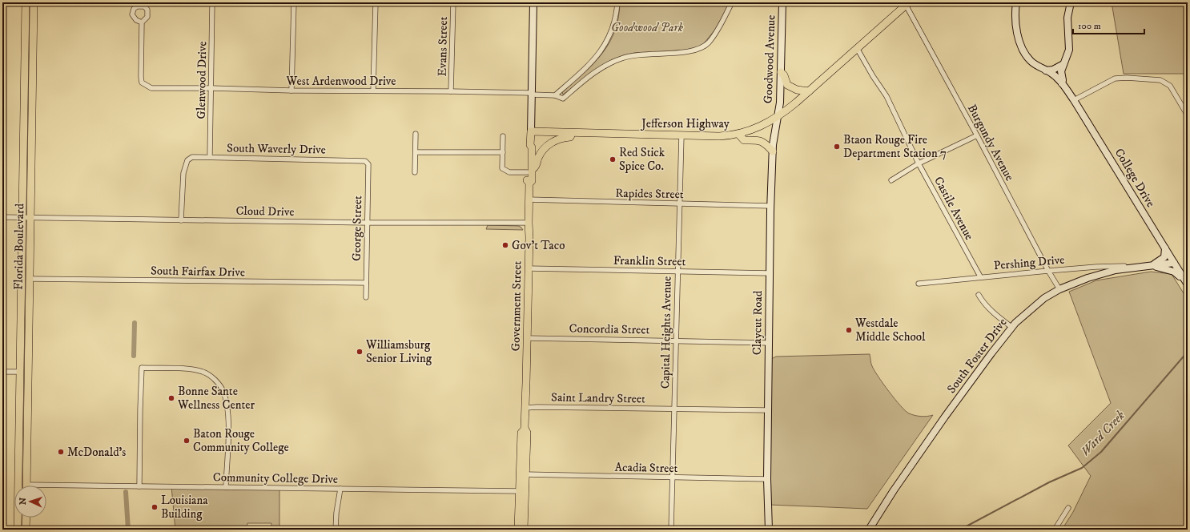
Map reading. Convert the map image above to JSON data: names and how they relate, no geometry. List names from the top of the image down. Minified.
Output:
{"streets":{"main road":["Jefferson Highway","Florida Boulevard","Government Street"],"street":["Evans Street","Goodwood Avenue","Glenwood Drive","West Ardenwood Drive","Burgundy Avenue","South Waverly Drive","College Drive","Rapides Street","Castile Avenue","Cloud Drive","George Street","Franklin Street","Pershing Drive","South Fairfax Drive","Claycut Road","Concordia Street","Capital Heights Avenue","South Foster Drive","Saint Landry Street","Acadia Street","Community College Drive"]},"crossings":[["Evans Street","West Ardenwood Drive"],["Goodwood Avenue","Jefferson Highway"],["Goodwood Avenue","Claycut Road"],["Glenwood Drive","West Ardenwood Drive"],["Glenwood Drive","South Waverly Drive"],["West Ardenwood Drive","Government Street"],["Jefferson Highway","Burgundy Avenue"],["Jefferson Highway","Castile Avenue"],["Jefferson Highway","Government Street"],["Jefferson Highway","Claycut Road"],["Jefferson Highway","Capital Heights Avenue"],["Burgundy Avenue","Pershing Drive"],["Burgundy Avenue","South Foster Drive"],["South Waverly Drive","Cloud Drive"],["South Waverly Drive","George Street"],["College Drive","South Foster Drive"],["Rapides Street","Government Street"],["Rapides Street","Claycut Road"],["Rapides Street","Capital Heights Avenue"],["Castile Avenue","Pershing Drive"],["Cloud Drive","George Street"],["Cloud Drive","Florida Boulevard"],["Cloud Drive","Government Street"],["George Street","South Fairfax Drive"],["Florida Boulevard","South Fairfax Drive"],["Franklin Street","Government Street"],["Franklin Street","Claycut Road"],["Franklin Street","Capital Heights Avenue"],["Pershing Drive","South Foster Drive"],["Government Street","Concordia Street"],["Government Street","Saint Landry Street"],["Government Street","Acadia Street"],["Government Street","Community College Drive"],["Claycut Road","Concordia Street"],["Claycut Road","Saint Landry Street"],["Claycut Road","Acadia Street"],["Concordia Street","Capital Heights Avenue"],["Capital Heights Avenue","Saint Landry Street"],["Capital Heights Avenue","Acadia Street"]],"water":["Ward Creek"],"parks":["Goodwood Park"],"places":["Btaon Rouge Fire Department Station 7","Red Stick Spice Co.","Gov't Taco","Westdale Middle School","Williamsburg Senior Living","Bonne Sante Wellness Center","Baton Rouge Community College","McDonald's","Louisiana Building"],"scale_bar":"100 m","north":"left"}
